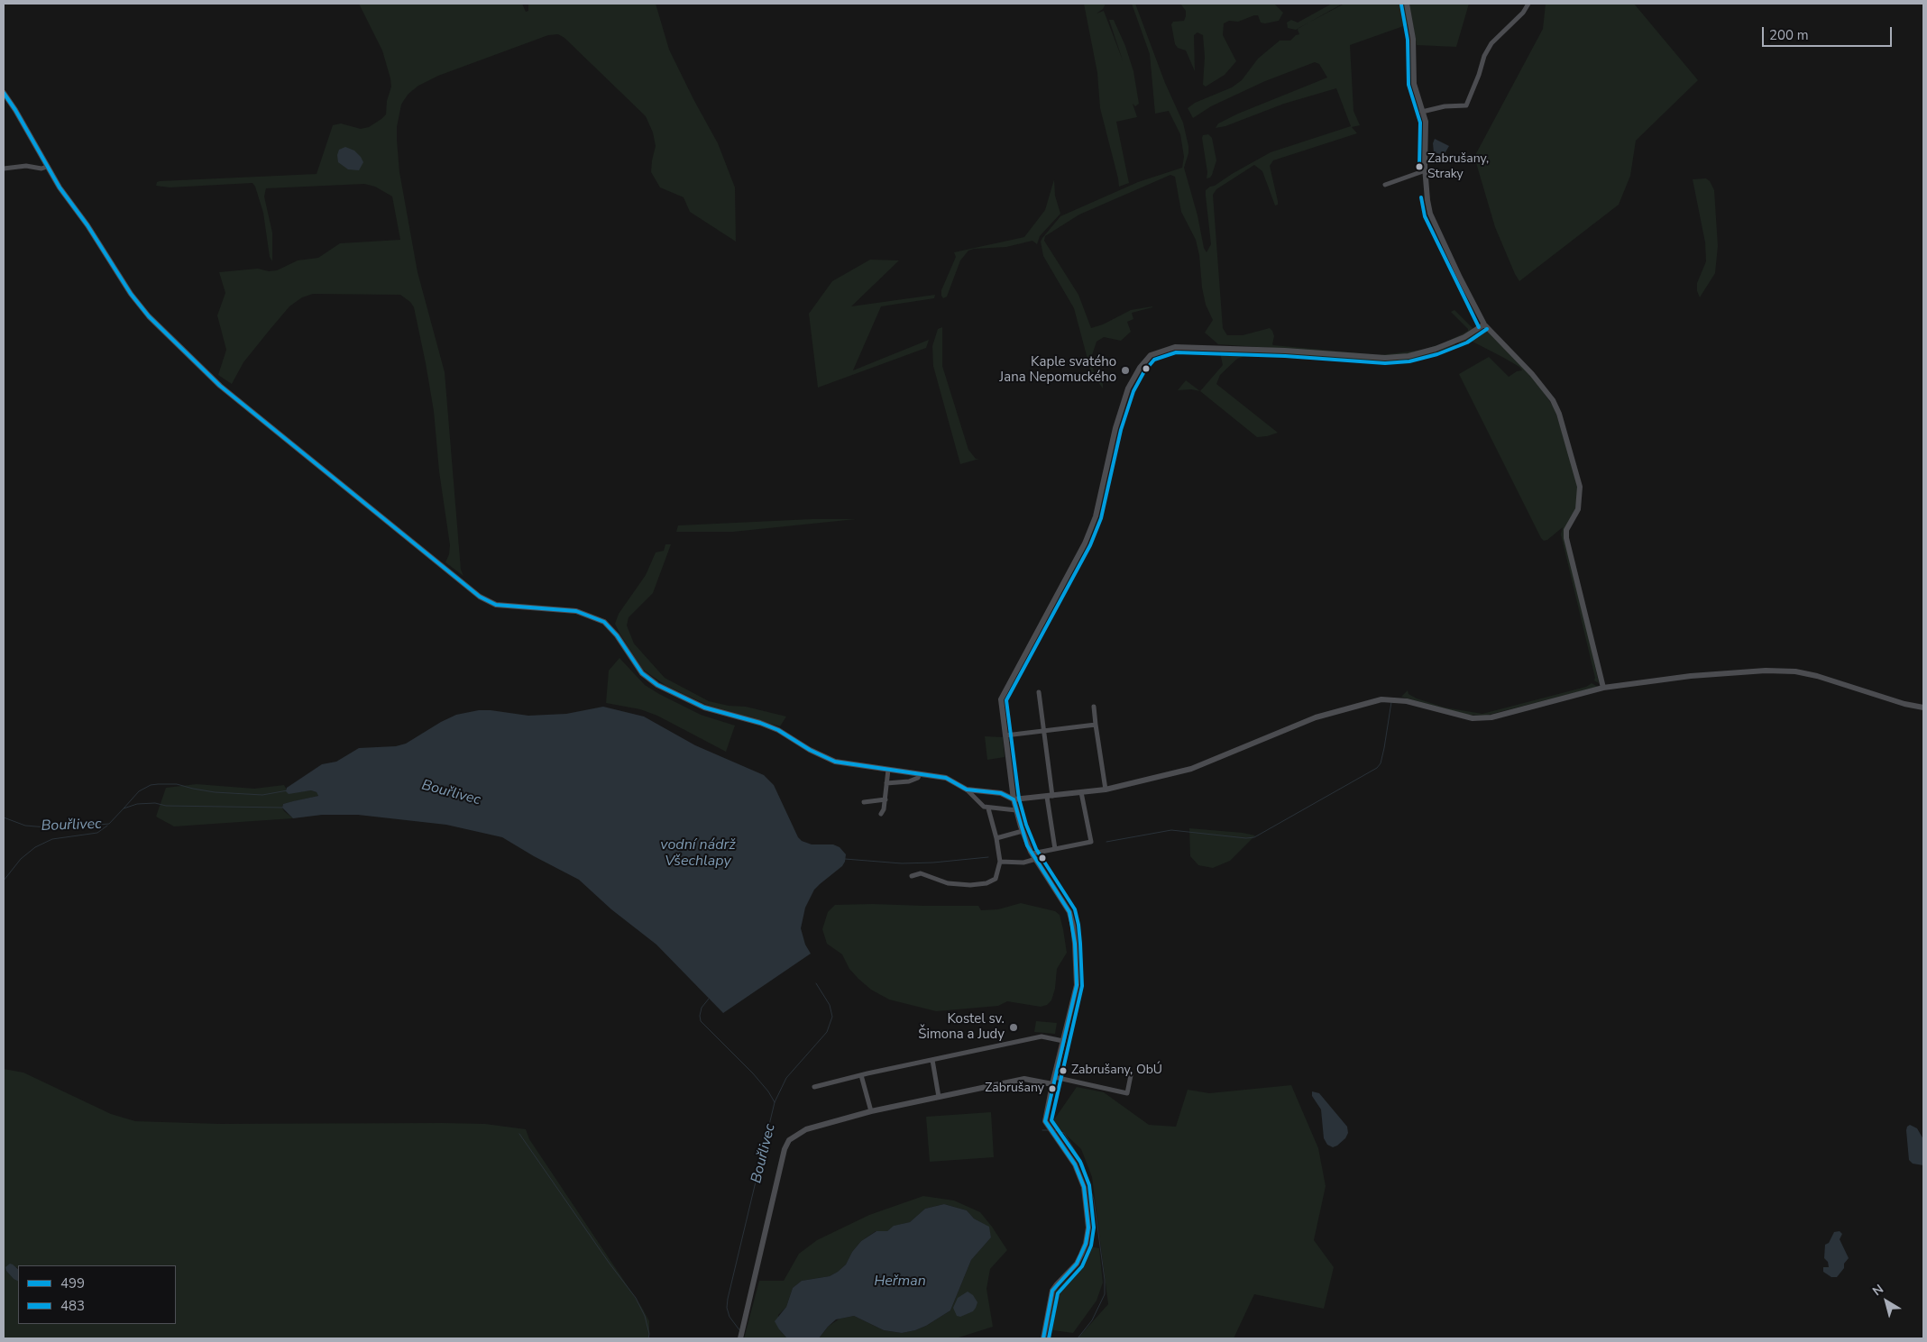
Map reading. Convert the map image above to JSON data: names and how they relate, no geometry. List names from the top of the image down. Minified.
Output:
{"water":["Bouřlivec","vodní nádrž Všechlapy","Heřman"],"places":["Zabrušany, Straky","Kaple svatého Jana Nepomuckého","Kostel sv. Šimona a Judy","Zabrušany, ObÚ","Zabrušany"],"lines":["transit line 483","transit line 499"],"legend":["499","483"],"scale_bar":"200 m","north":"top left"}
